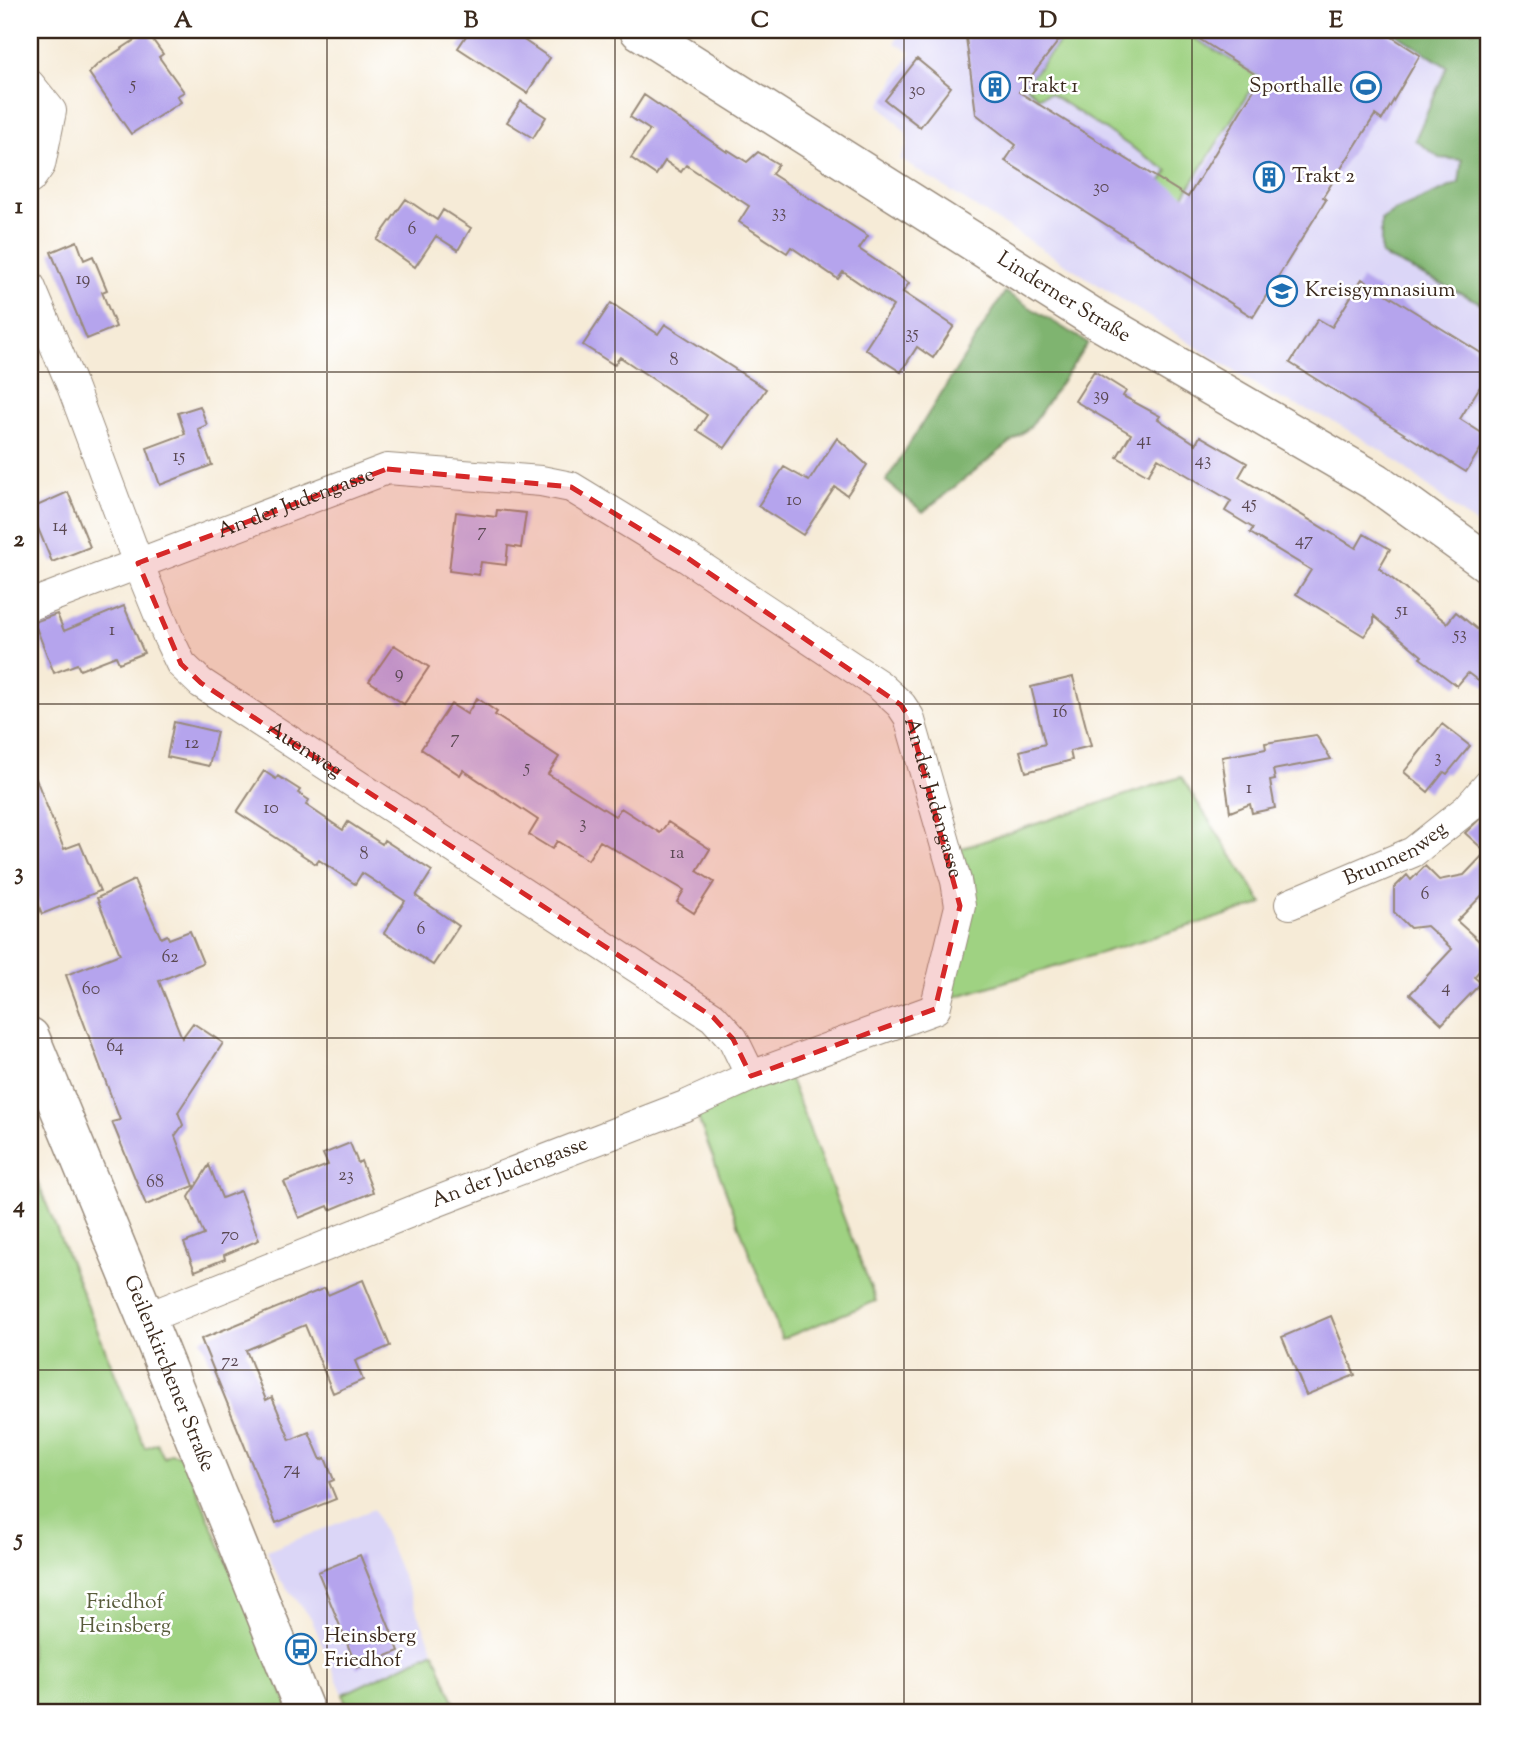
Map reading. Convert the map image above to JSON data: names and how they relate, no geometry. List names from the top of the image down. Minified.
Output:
{"streets":{"main road":["Linderner Straße","Geilenkirchener Straße"],"street":["An der Judengasse","Auenweg","Brunnenweg"]},"crossings":[["An der Judengasse","Auenweg"],["An der Judengasse","Geilenkirchener Straße"]],"parks":["Friedhof Heinsberg"],"places":{"building":["Trakt 1","Trakt 2"],"sports":["Sporthalle"],"school or university":["Kreisgymnasium"],"bus stop":["Heinsberg Friedhof"]},"house_numbers":["5","30","30","33","6","19","35","8","39","41","15","43","10","45","14","7","47","51","1","53","9","16","7","12","3","5","1","10","3","1a","8","6","6","62","4","60","64","23","68","70","72","74"],"grid":{"columns":["A","B","C","D","E"],"rows":["1","2","3","4","5"]}}
